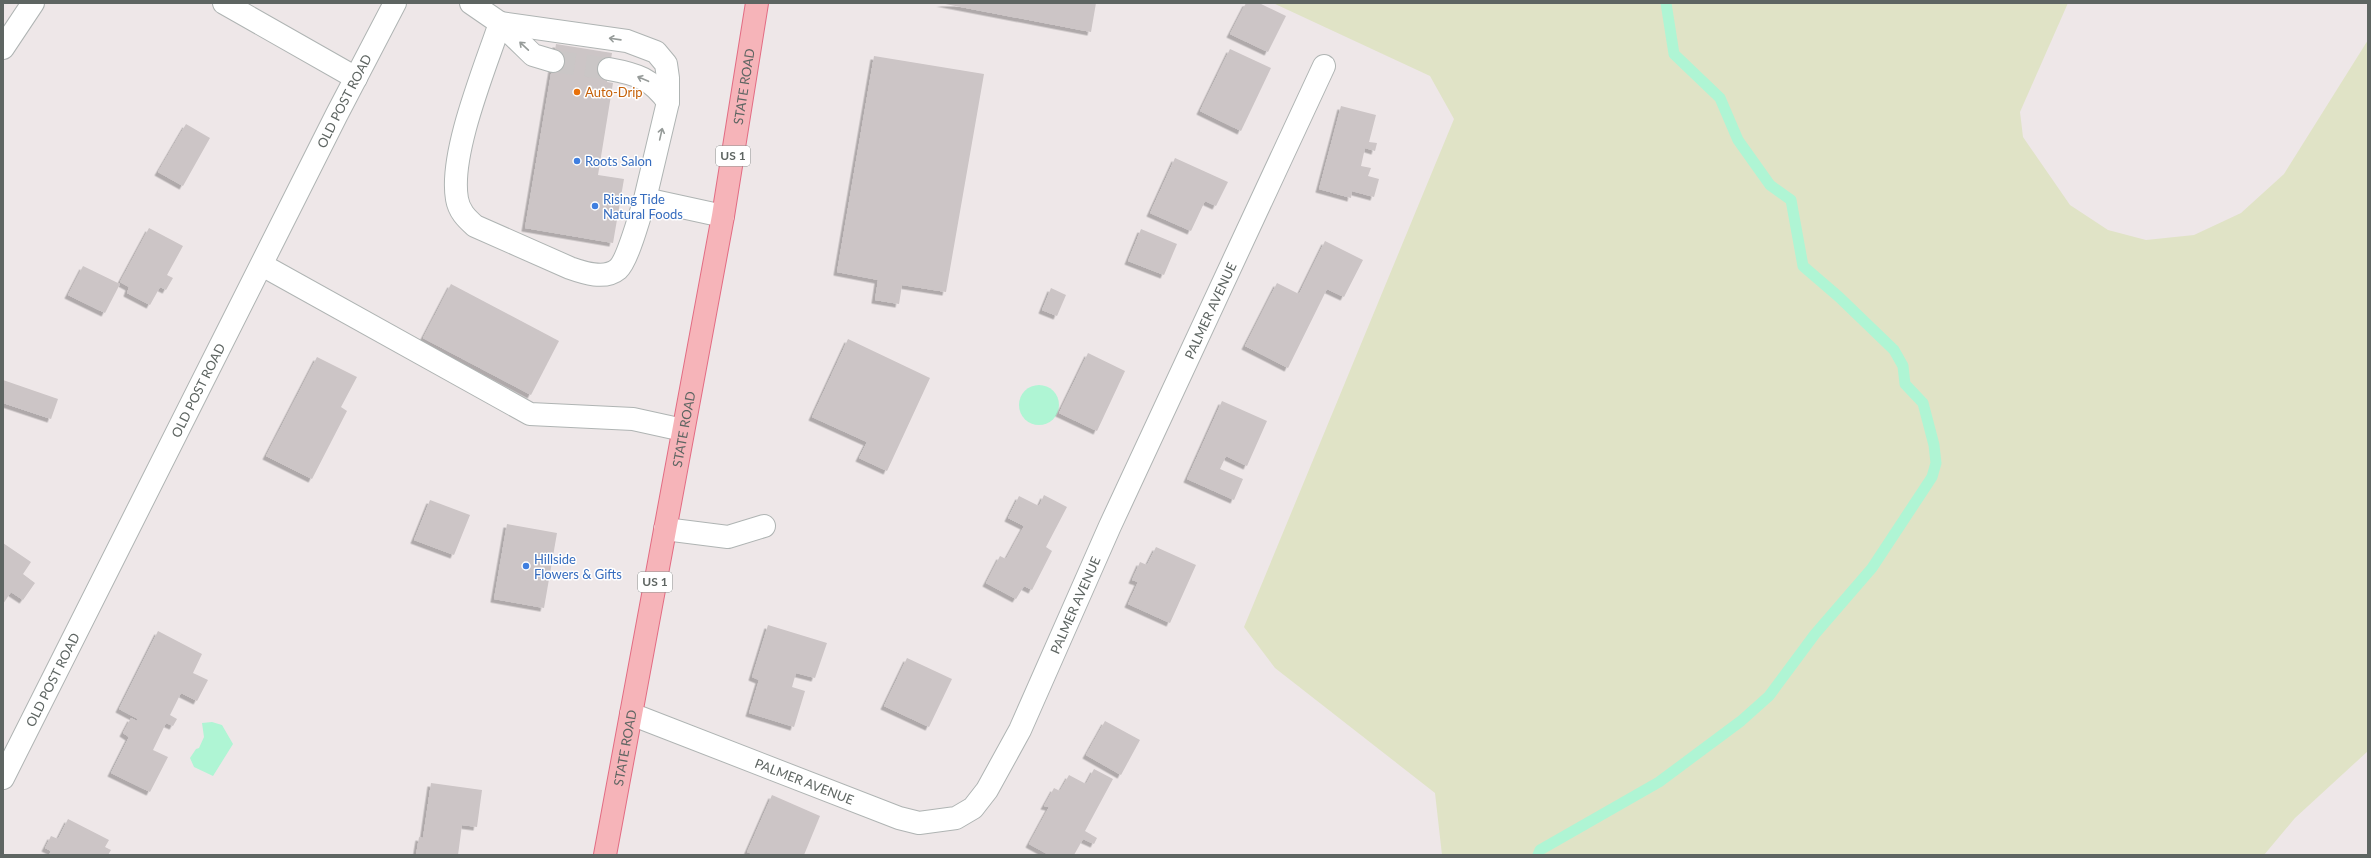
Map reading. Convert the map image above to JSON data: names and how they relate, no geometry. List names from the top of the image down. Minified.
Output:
{"streets":{"main road":["STATE ROAD","US 1"],"street":["OLD POST ROAD","PALMER AVENUE"]},"crossings":[["STATE ROAD","PALMER AVENUE"]],"places":["Auto-Drip","Roots Salon","Rising Tide Natural Foods","Hillside Flowers & Gifts"]}
